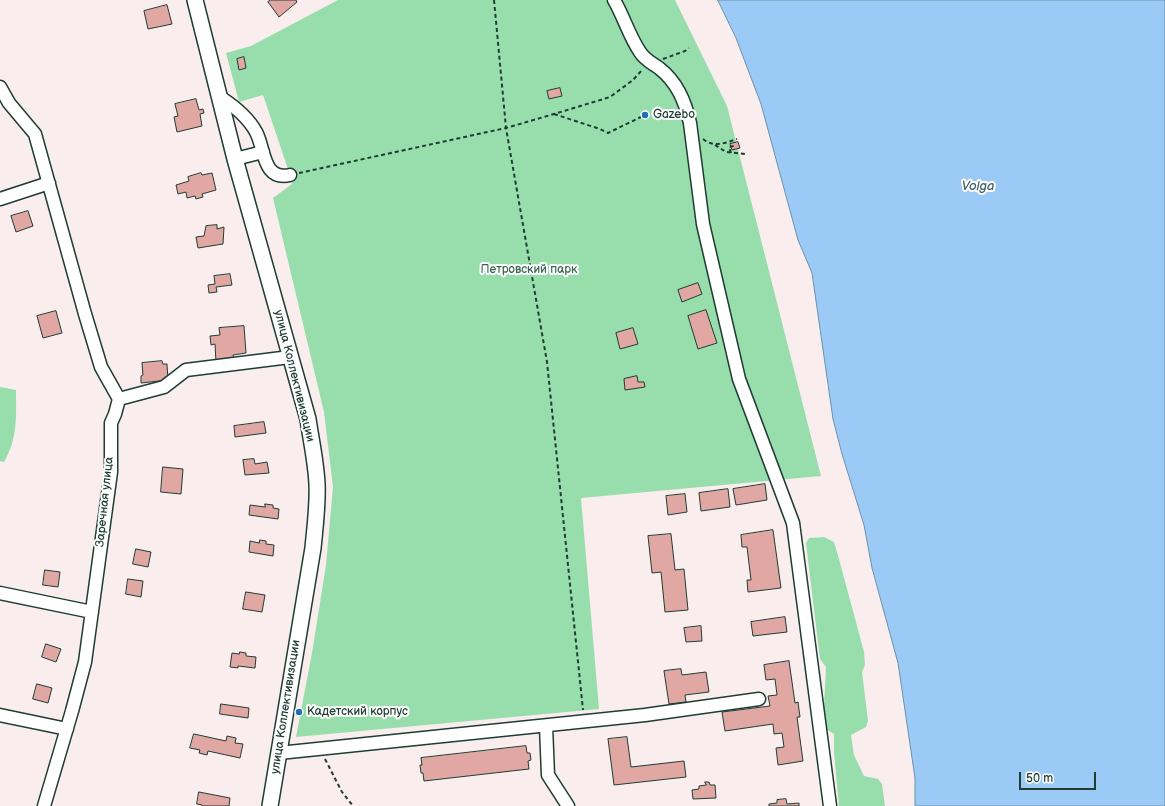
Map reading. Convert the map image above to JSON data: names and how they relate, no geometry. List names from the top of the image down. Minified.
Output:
{"streets":{"main road":["улица Коллективизации"],"street":["Заречная улица"]},"water":["Volga"],"parks":["Петровский парк"],"places":["Gazebo","Кадетский корпус"],"scale_bar":"50 m"}
